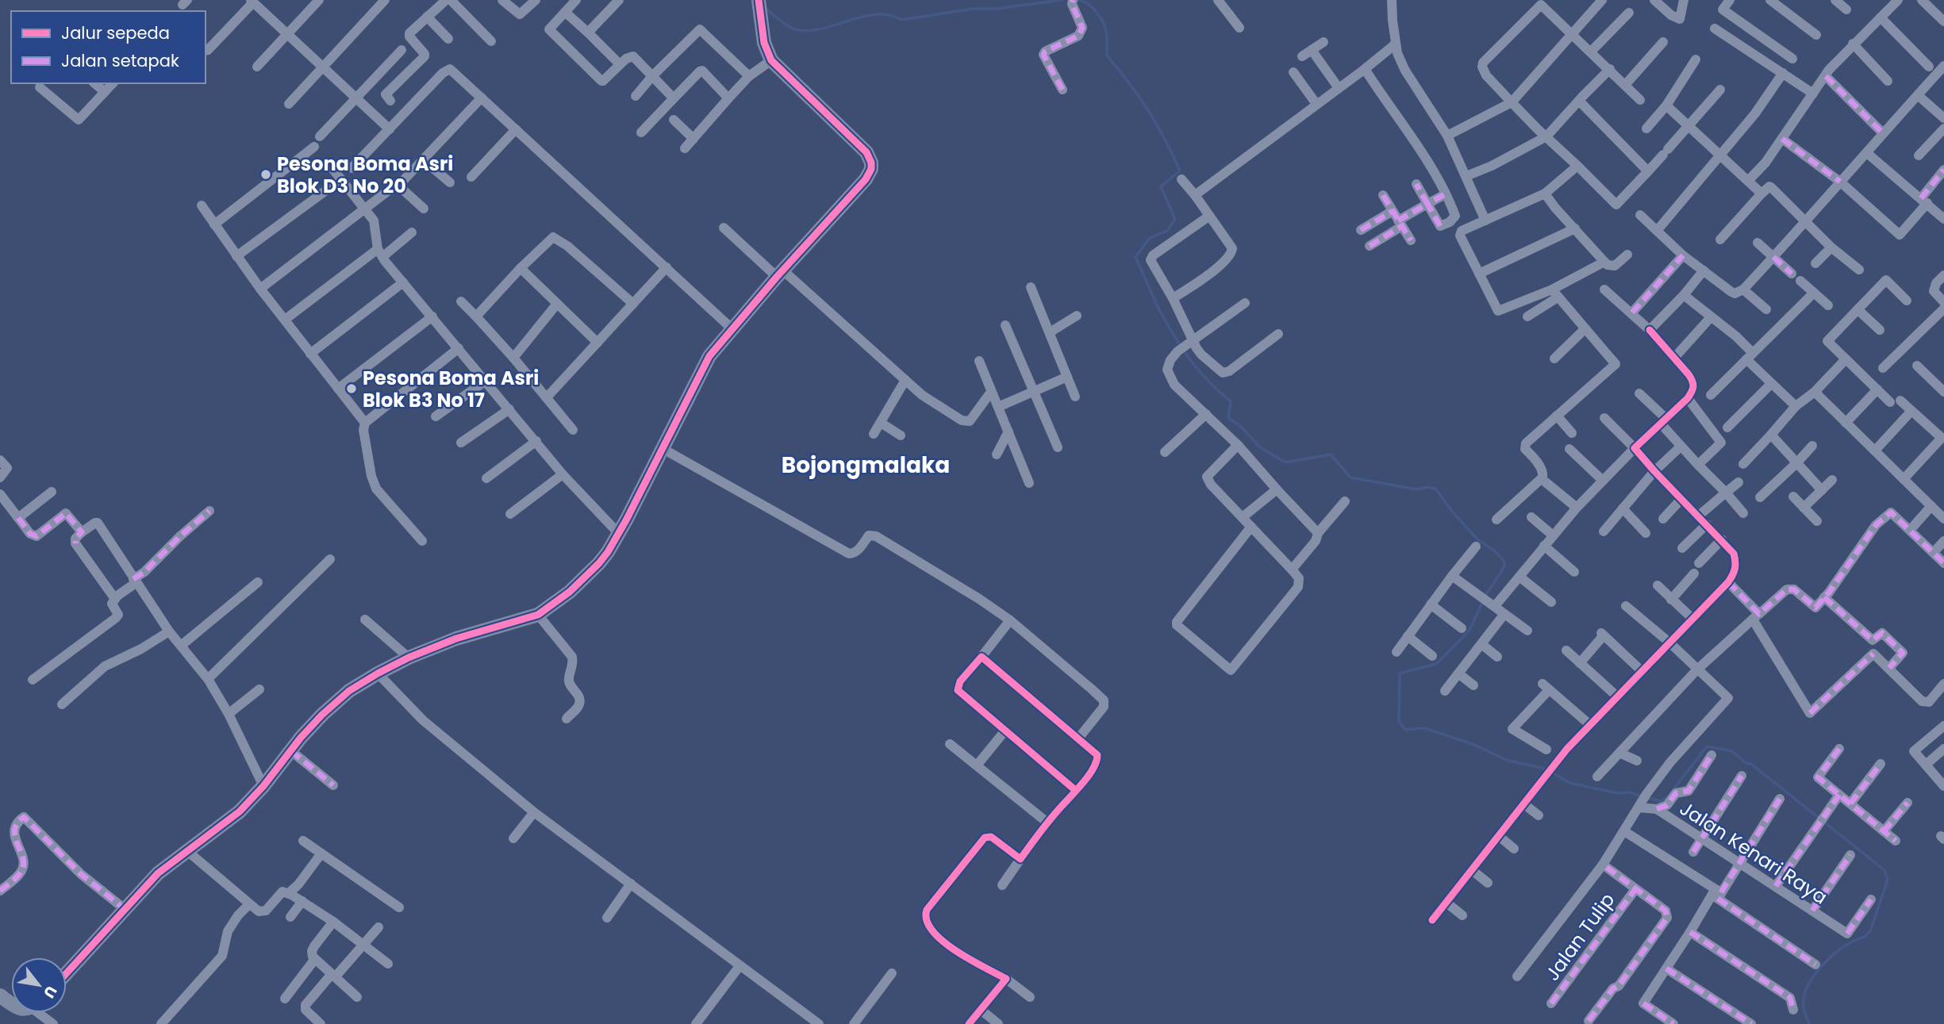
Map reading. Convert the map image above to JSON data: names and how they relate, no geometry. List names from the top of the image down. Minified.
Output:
{"streets":{"street":["Jalan Kenari Raya","Jalan Tulip"]},"districts":["Bojongmalaka"],"places":["Pesona Boma Asri Blok D3 No 20","Pesona Boma Asri Blok B3 No 17"],"legend":["Jalur sepeda","Jalan setapak"],"north":"bottom right"}
